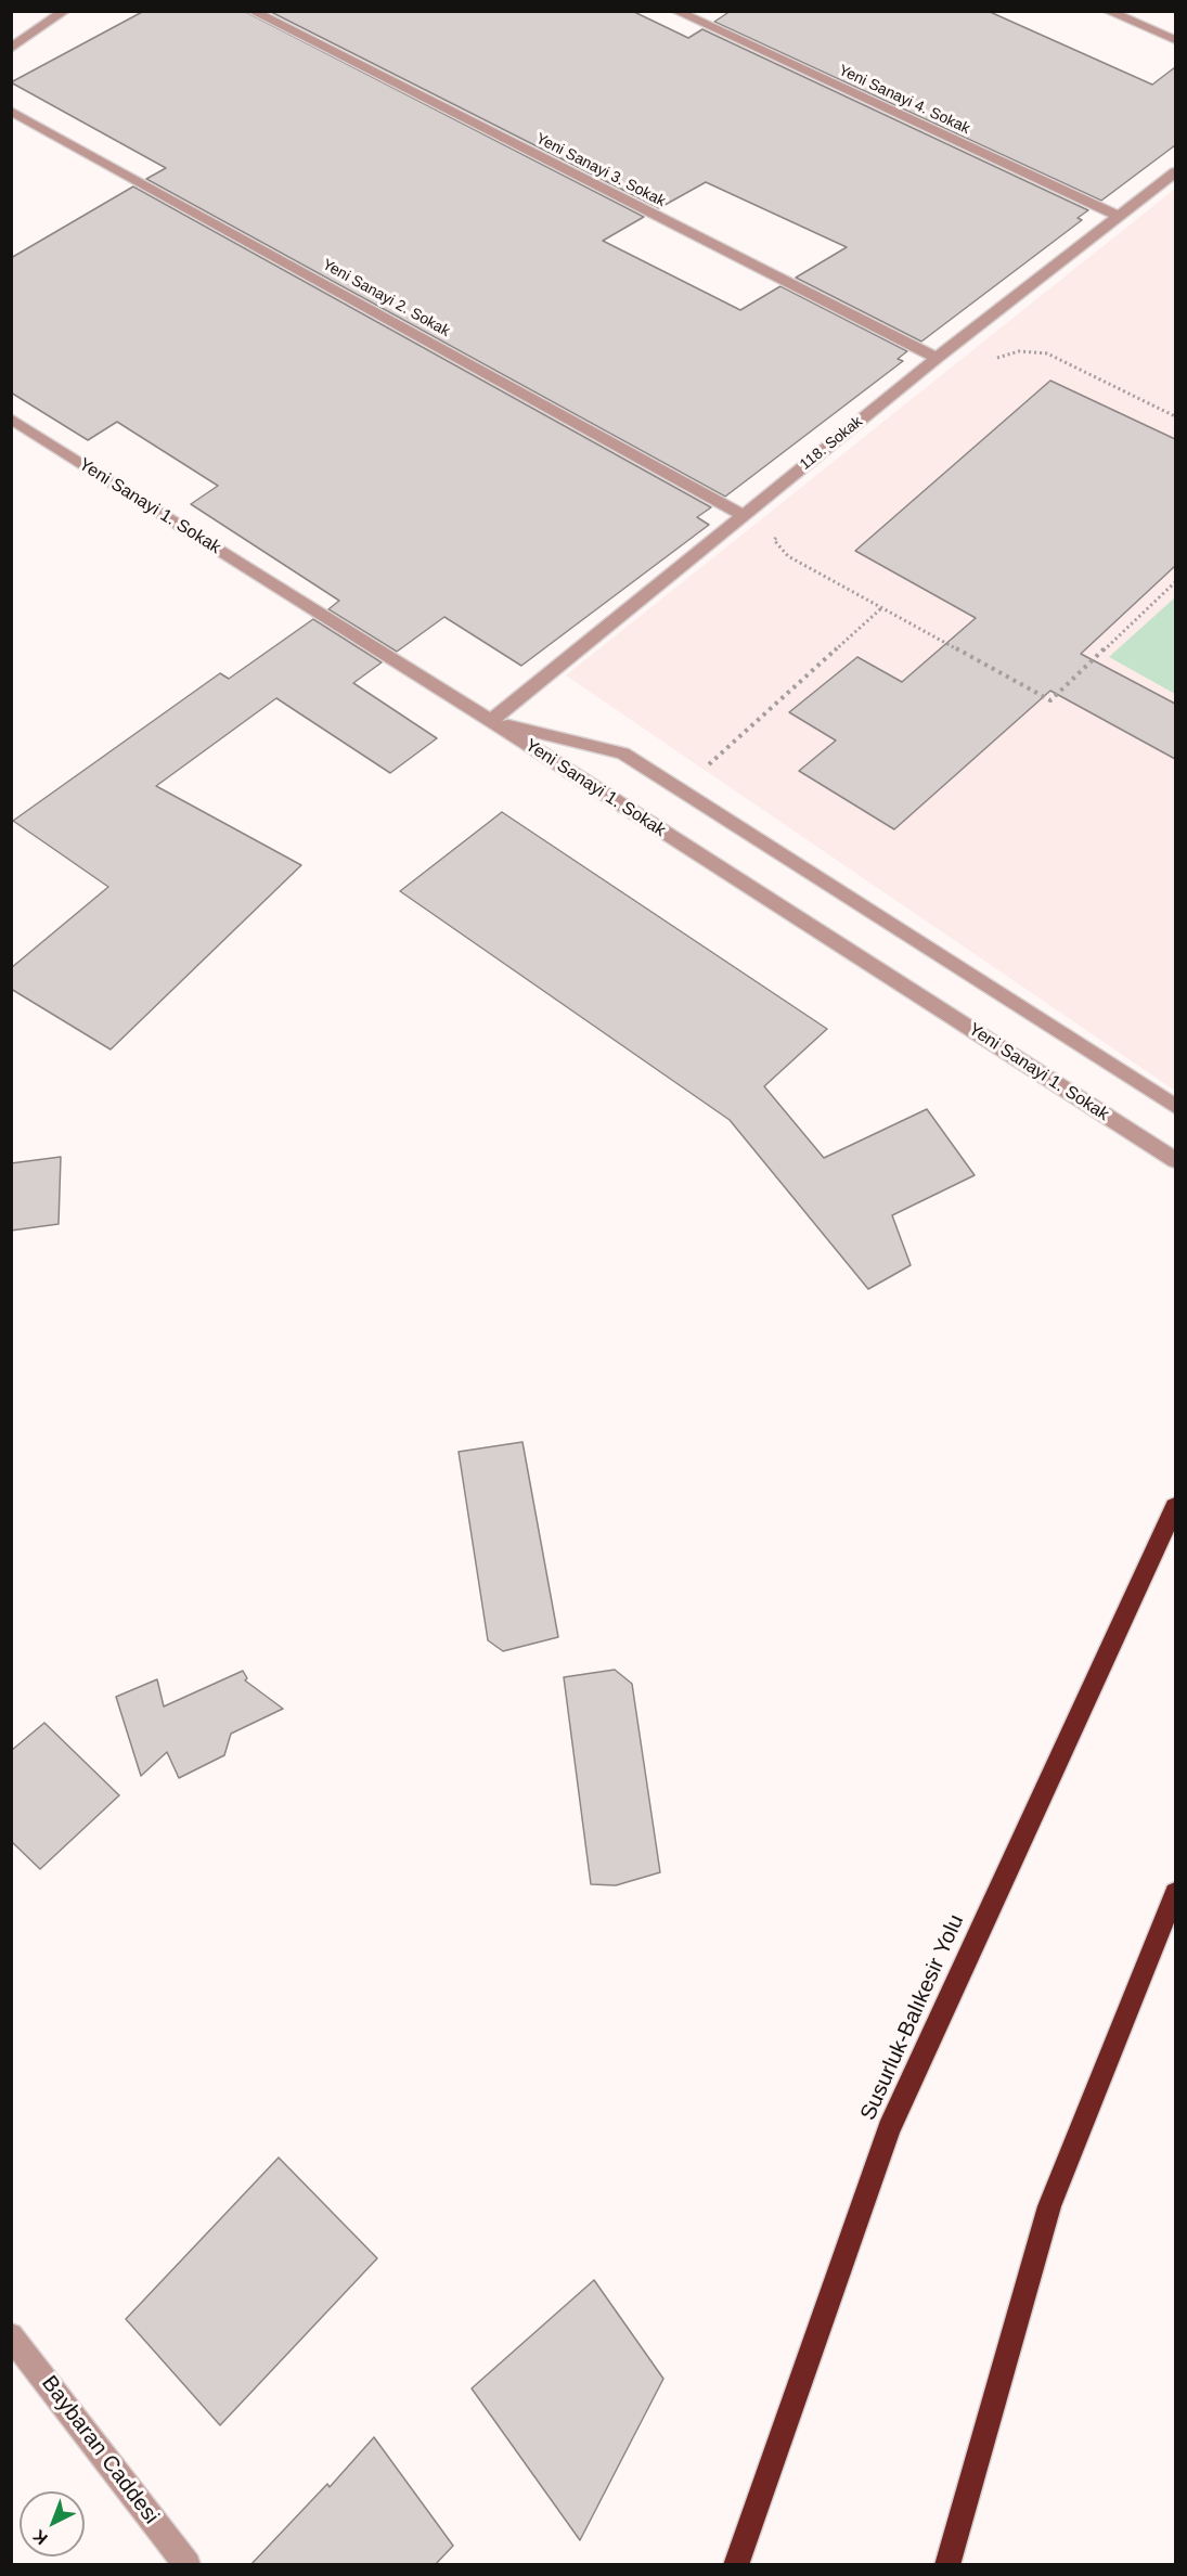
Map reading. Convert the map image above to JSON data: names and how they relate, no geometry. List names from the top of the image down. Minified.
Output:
{"streets":{"highway":["Susurluk-Balıkesir Yolu"],"street":["Yeni Sanayi 4. Sokak","Yeni Sanayi 3. Sokak","Yeni Sanayi 2. Sokak","118. Sokak","Yeni Sanayi 1. Sokak","Baybaran Caddesi"]},"crossings":[["Yeni Sanayi 4. Sokak","118. Sokak"],["Yeni Sanayi 3. Sokak","118. Sokak"],["Yeni Sanayi 2. Sokak","118. Sokak"],["118. Sokak","Yeni Sanayi 1. Sokak"]],"north":"bottom left"}
